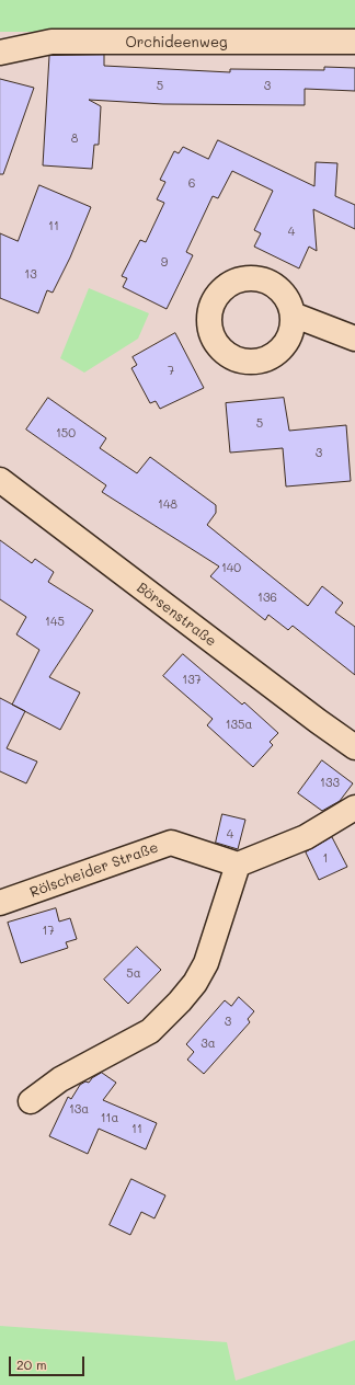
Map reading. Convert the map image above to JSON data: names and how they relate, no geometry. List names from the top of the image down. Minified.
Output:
{"streets":{"street":["Orchideenweg","Börsenstraße","Rölscheider Straße"]},"house_numbers":["5","3","8","6","11","4","9","13","7","5","150","3","148","140","136","145","137","135a","133","4","1","17","5a","3","3a","13a","11a","11"],"scale_bar":"20 m"}
